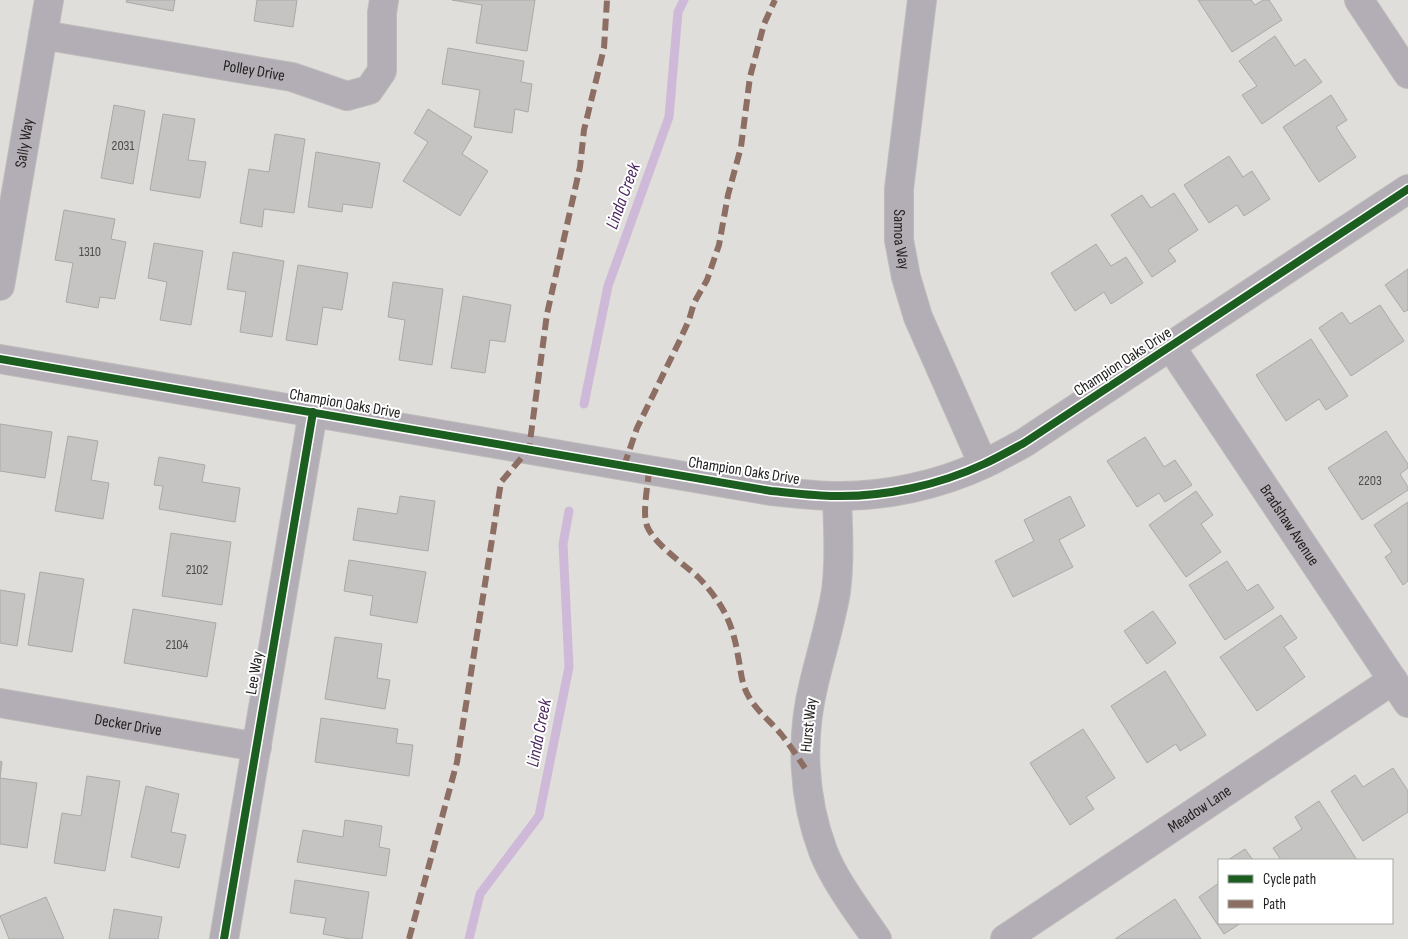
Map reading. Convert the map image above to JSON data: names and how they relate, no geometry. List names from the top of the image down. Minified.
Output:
{"streets":{"street":["Polley Drive","Sally Way","Samoa Way","Champion Oaks Drive","Bradshaw Avenue","Lee Way","Decker Drive","Hurst Way","Meadow Lane"]},"crossings":[["Polley Drive","Sally Way"],["Samoa Way","Champion Oaks Drive"],["Champion Oaks Drive","Bradshaw Avenue"],["Champion Oaks Drive","Lee Way"],["Champion Oaks Drive","Hurst Way"],["Bradshaw Avenue","Meadow Lane"],["Lee Way","Decker Drive"]],"water":["Linda Creek"],"house_numbers":["2031","1310","2203","2102","2104"],"legend":["Cycle path","Path"]}
